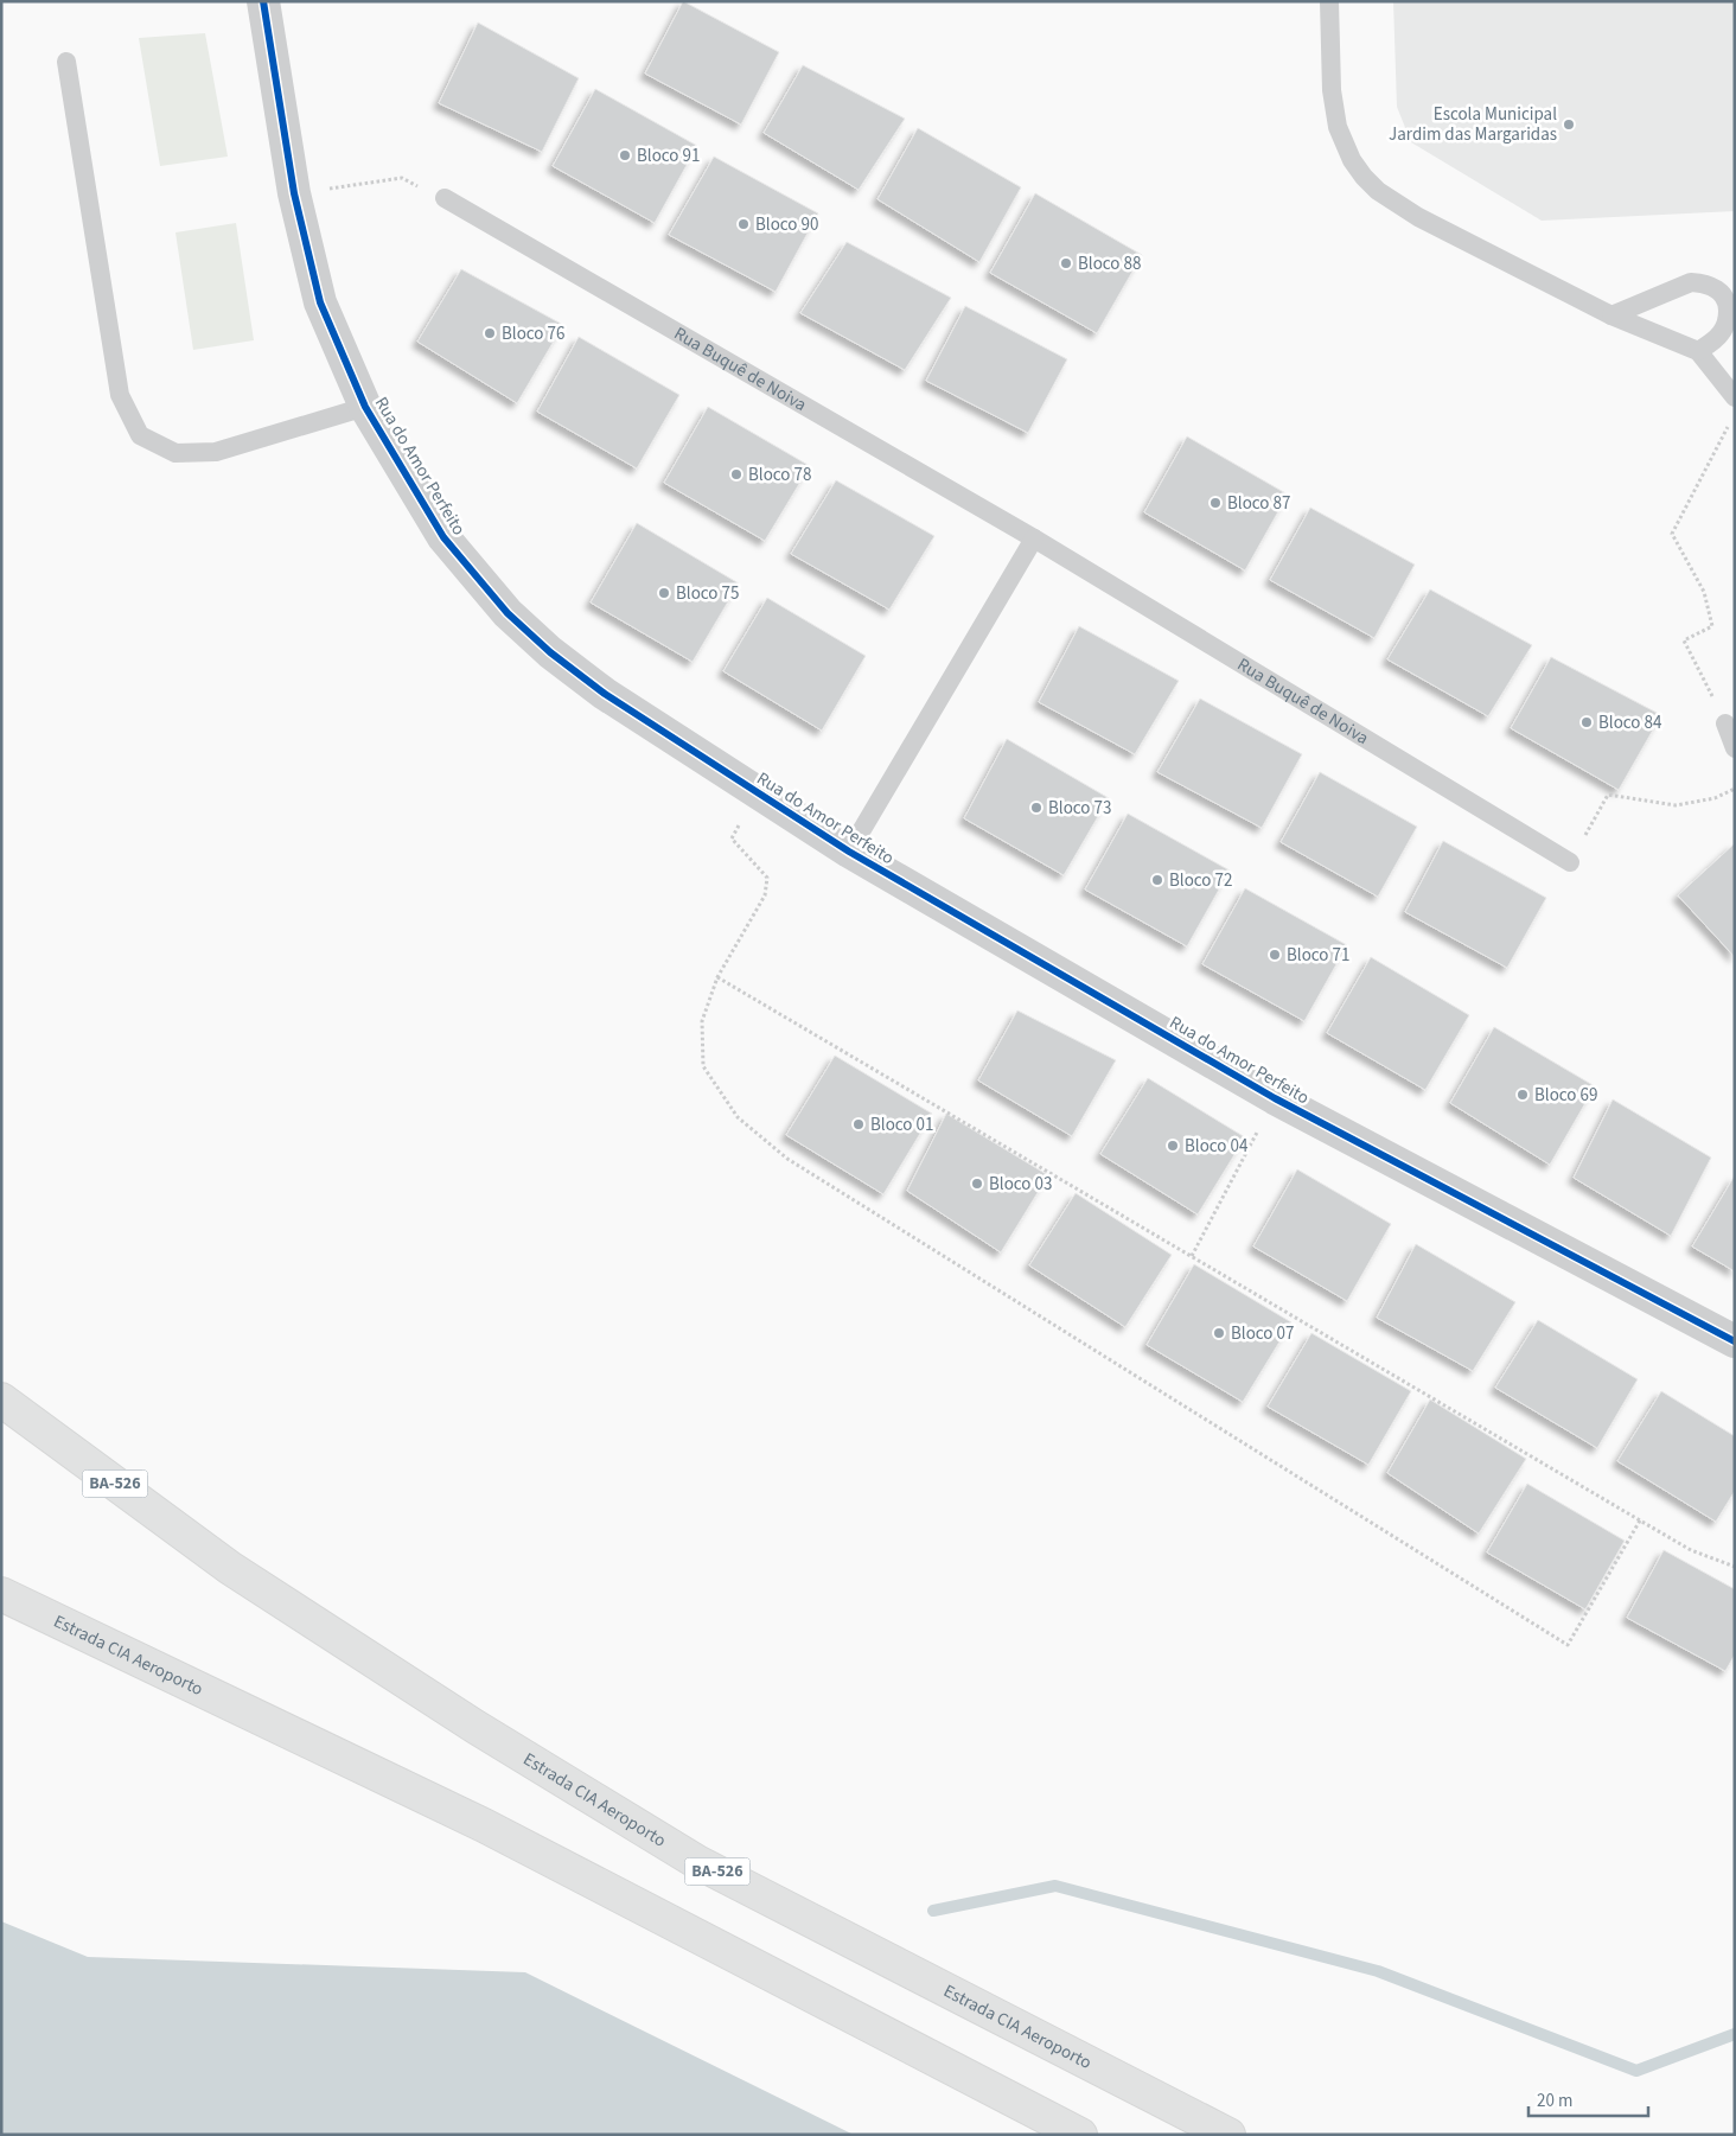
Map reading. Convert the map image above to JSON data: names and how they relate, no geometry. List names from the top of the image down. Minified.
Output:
{"streets":{"highway":["BA-526","Estrada CIA Aeroporto"],"street":["Rua do Amor Perfeito"],"lane":["Rua Buquê de Noiva"]},"places":["Escola Municipal Jardim das Margaridas","Bloco 91","Bloco 90","Bloco 88","Bloco 76","Bloco 78","Bloco 87","Bloco 75","Bloco 84","Bloco 73","Bloco 72","Bloco 71","Bloco 69","Bloco 01","Bloco 04","Bloco 03","Bloco 07"],"scale_bar":"20 m"}
